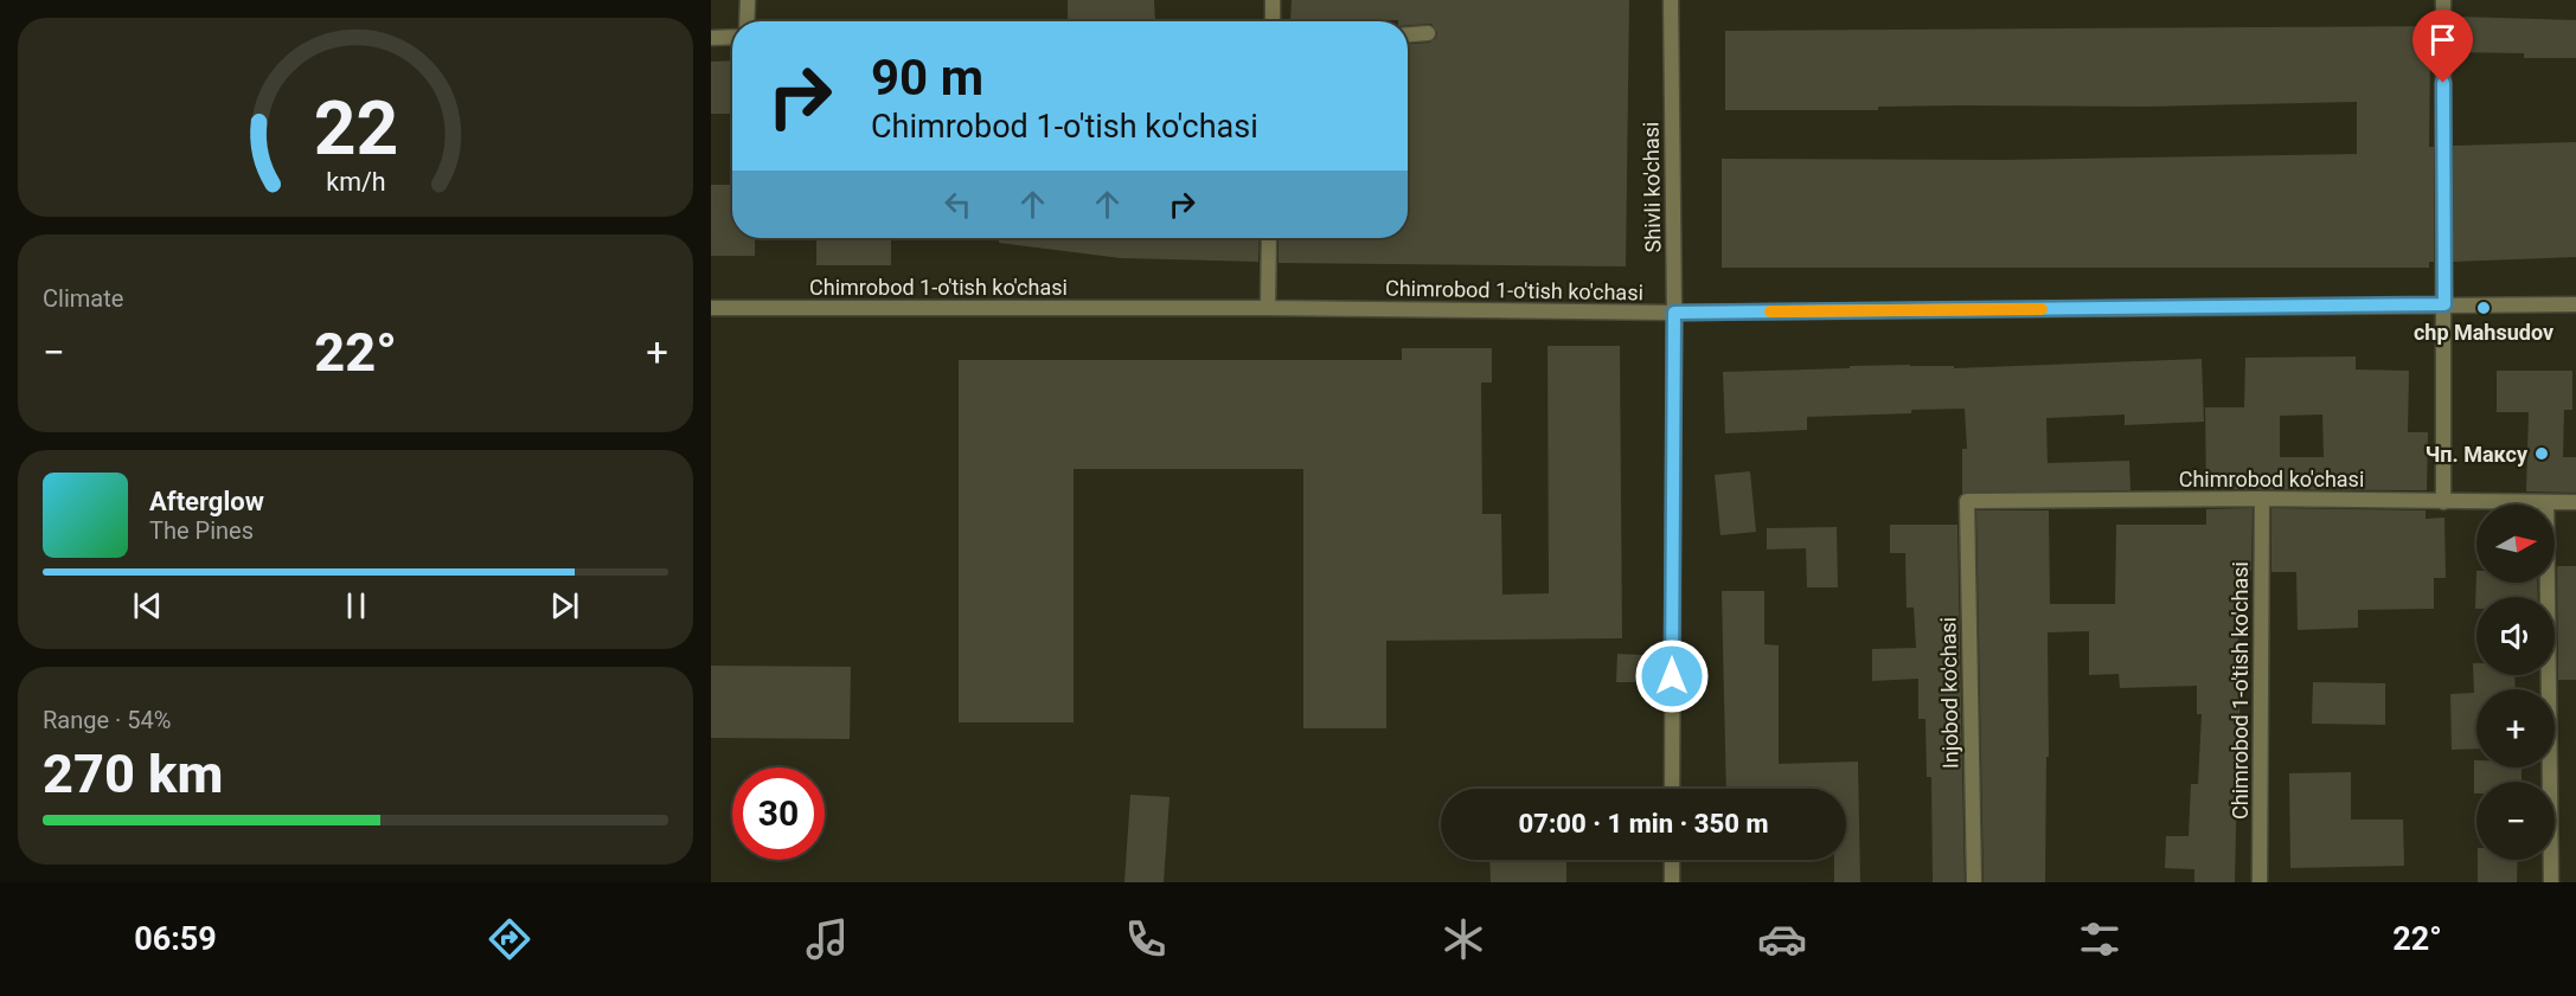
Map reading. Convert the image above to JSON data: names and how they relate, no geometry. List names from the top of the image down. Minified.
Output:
{"streets":{"street":["Shivli ko'chasi","Chimrobod 1-o'tish ko'chasi","Chimrobod ko'chasi","Injobod ko'chasi"]},"crossings":[["Shivli ko'chasi","Chimrobod 1-o'tish ko'chasi"],["Chimrobod 1-o'tish ko'chasi","Chimrobod ko'chasi"],["Chimrobod ko'chasi","Injobod ko'chasi"]],"places":["chp Mahsudov","Чп. Максу"],"north":"right","page":{"turn":["90 m","Chimrobod 1-o'tish ko'chasi"],"tile":["Climate",["Range · 54%","270 km"]],"heat":["−","22°","+"],"song":["Afterglow","The Pines"],"map_buttons":["+","−"],"limit":"30","trip":"07:00 · 1 min · 350 m","tabs":["06:59","22°"],"gauge":["22","km/h"]}}
